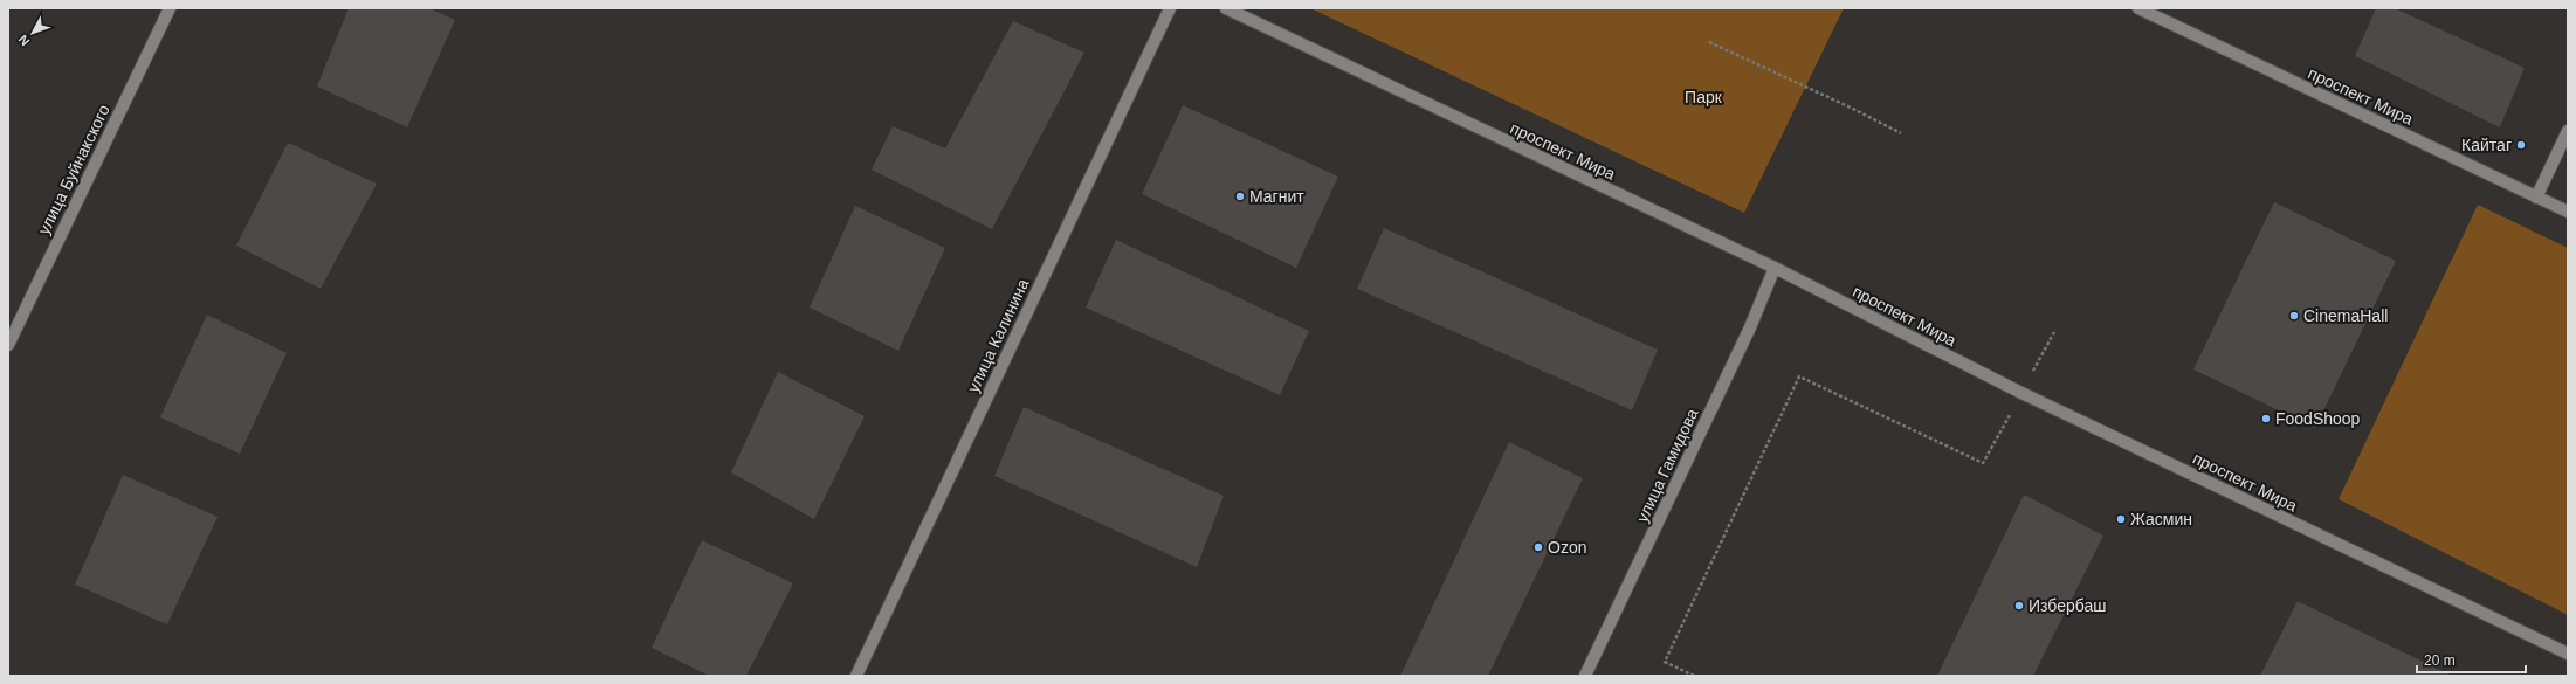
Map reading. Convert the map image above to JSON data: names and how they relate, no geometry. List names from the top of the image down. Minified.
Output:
{"streets":{"street":["проспект Мира","улица Буйнакского","улица Калинина","улица Гамидова"]},"crossings":[["проспект Мира","улица Гамидова"]],"parks":["Парк"],"places":["Кайтаг","Магнит","CinemaHall","FoodShoop","Жасмин","Ozon","Избербаш"],"scale_bar":"20 m","north":"bottom left"}
